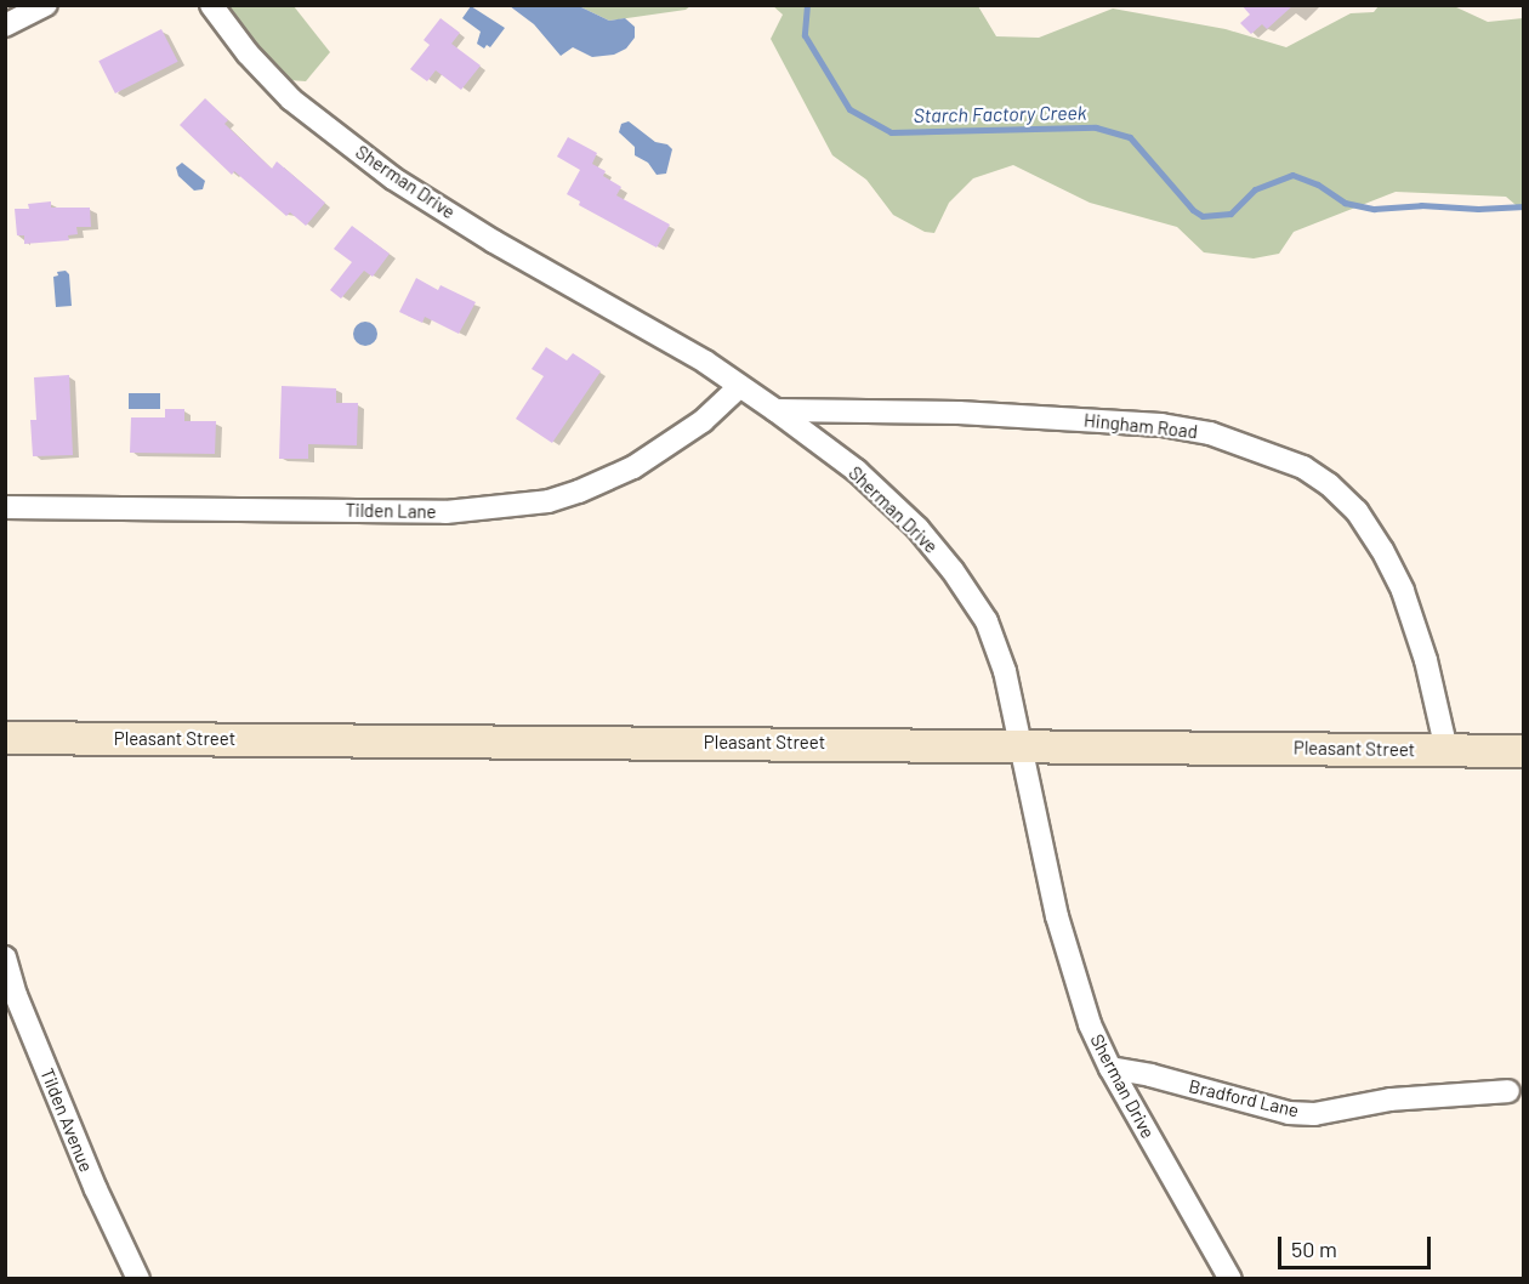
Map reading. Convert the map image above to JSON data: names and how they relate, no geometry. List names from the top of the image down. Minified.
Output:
{"streets":{"street":["Sherman Drive","Hingham Road","Tilden Lane","Pleasant Street","Bradford Lane","Tilden Avenue"]},"crossings":[["Sherman Drive","Hingham Road"],["Sherman Drive","Tilden Lane"],["Sherman Drive","Pleasant Street"],["Sherman Drive","Bradford Lane"],["Hingham Road","Pleasant Street"]],"water":["Starch Factory Creek"],"scale_bar":"50 m"}
